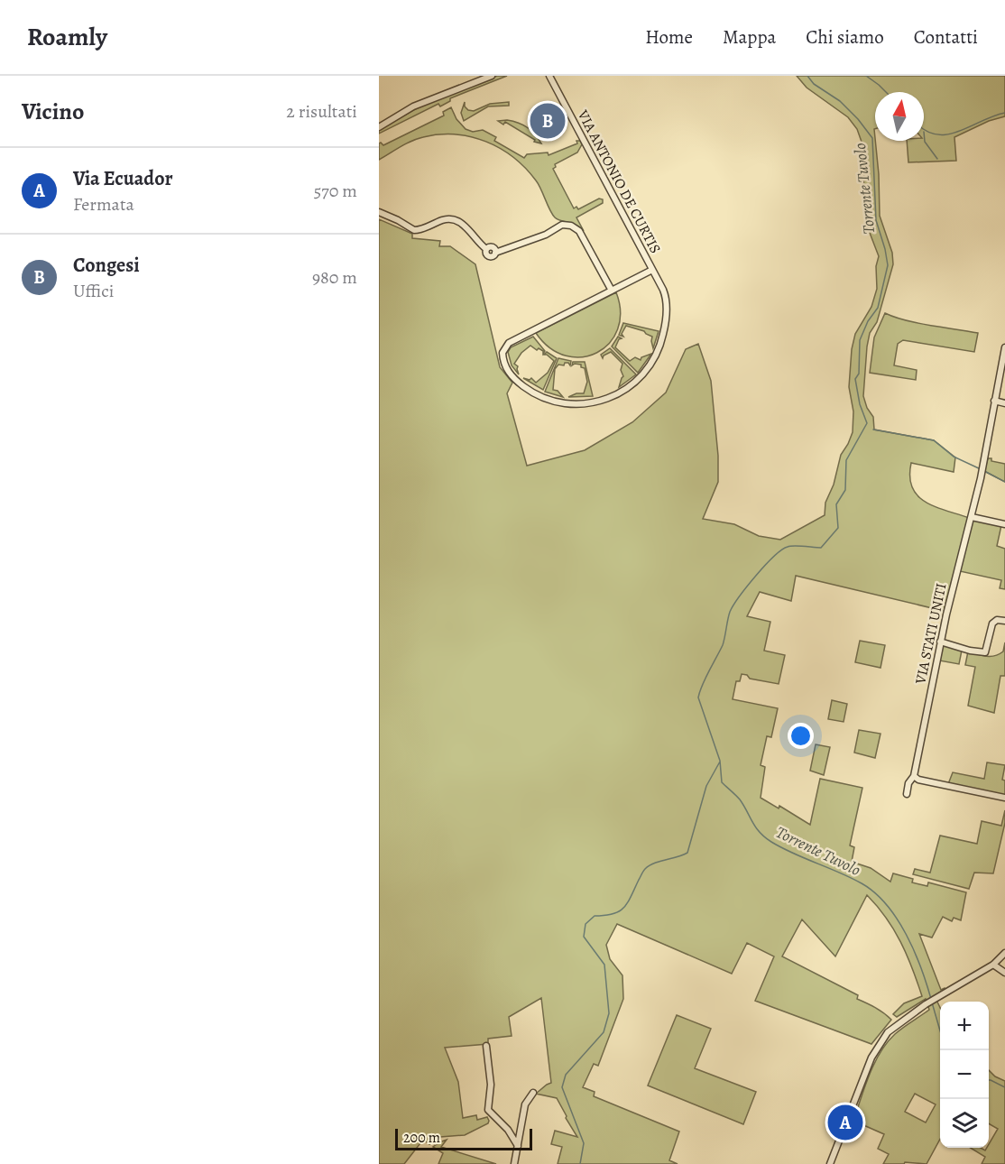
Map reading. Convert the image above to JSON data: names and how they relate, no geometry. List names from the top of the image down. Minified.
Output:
{"streets":{"street":["VIA ANTONIO DE CURTIS","VIA STATI UNITI"]},"water":["Torrente Tuvolo"],"scale_bar":"200 m","north":"top","page":{"header":"Roamly","nav":["Home","Mappa","Chi siamo","Contatti"],"heading":["Vicino","2 risultati"],"pins":["B","A"],"list":[{"mark":"A","name":"Via Ecuador","note":"Fermata","value":"570 m"},{"mark":"B","name":"Congesi","note":"Uffici","value":"980 m"}],"map_buttons":["+","−"],"scale":"200 m"}}
